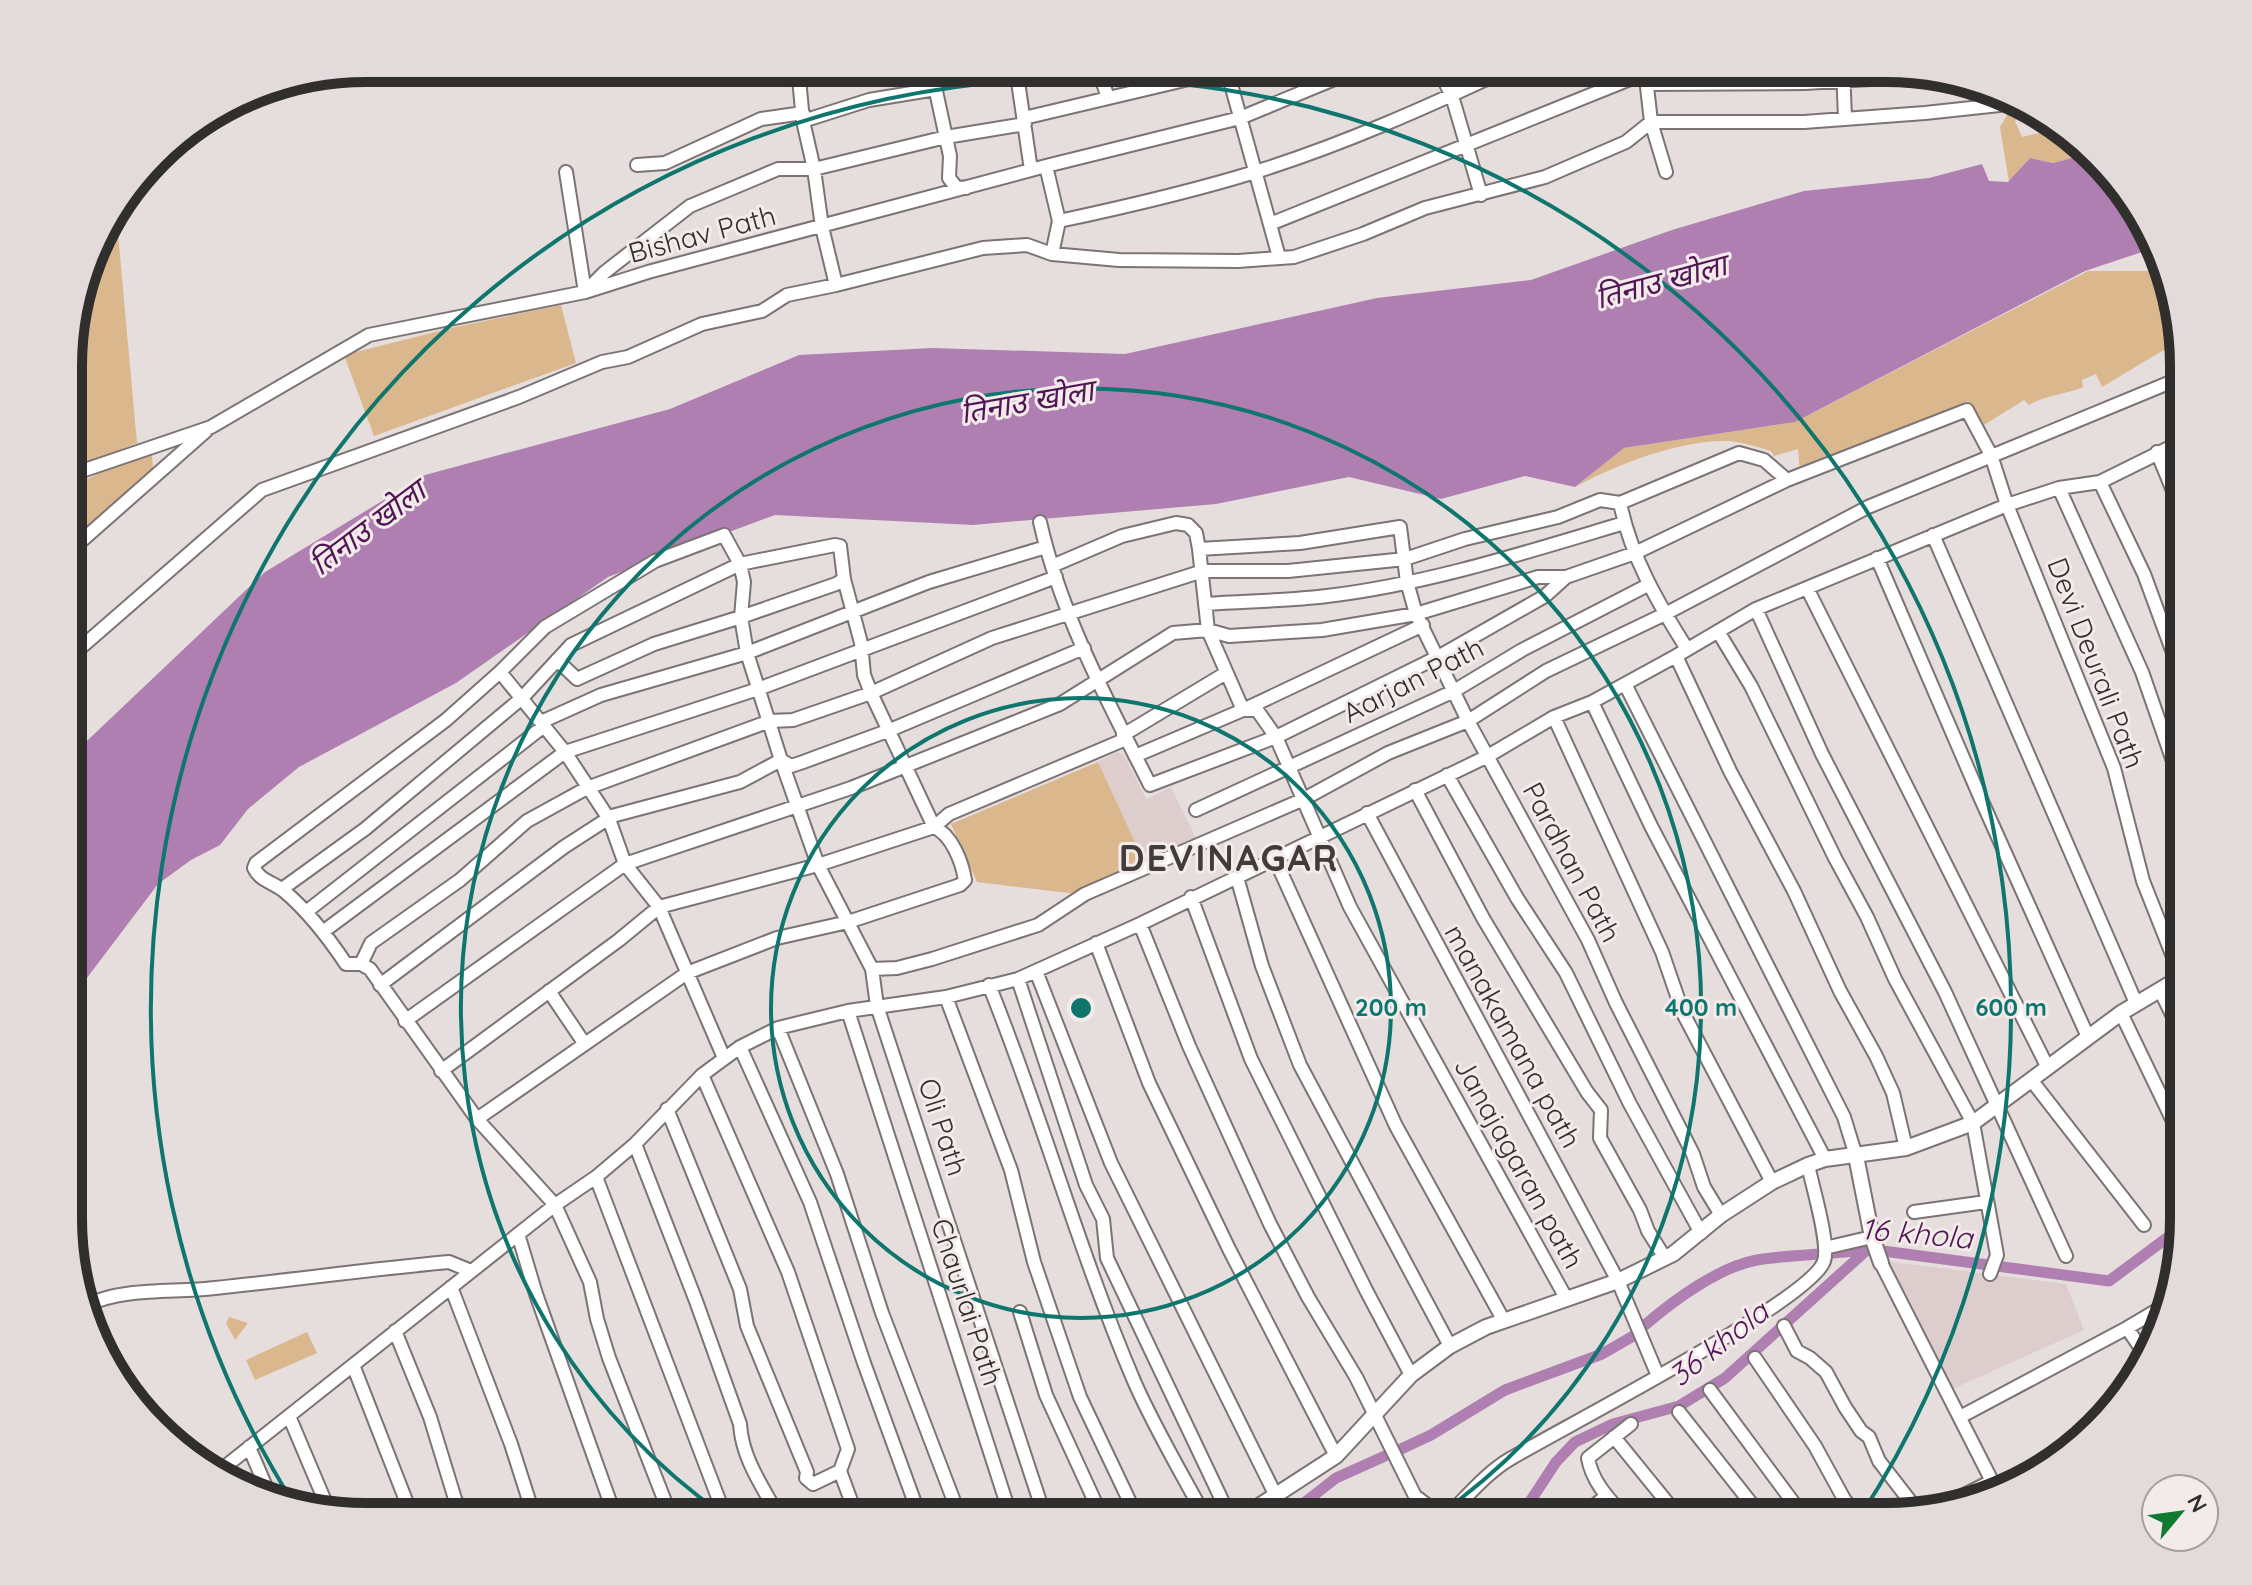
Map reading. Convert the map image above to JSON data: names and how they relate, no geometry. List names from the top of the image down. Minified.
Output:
{"streets":{"street":["Bishav Path","Devi Deurali Path","Aarjan Path","Pardhan Path","manakamana path","Oli Path","Janajagaran path","Chaurlai Path"]},"crossings":[["Aarjan Path","Pardhan Path"],["Aarjan Path","Janajagaran path"]],"districts":["DEVINAGAR"],"water":["तिनाउ खोला","16 khola","36 khola"],"north":"top right","rings":["200 m","400 m","600 m"]}
